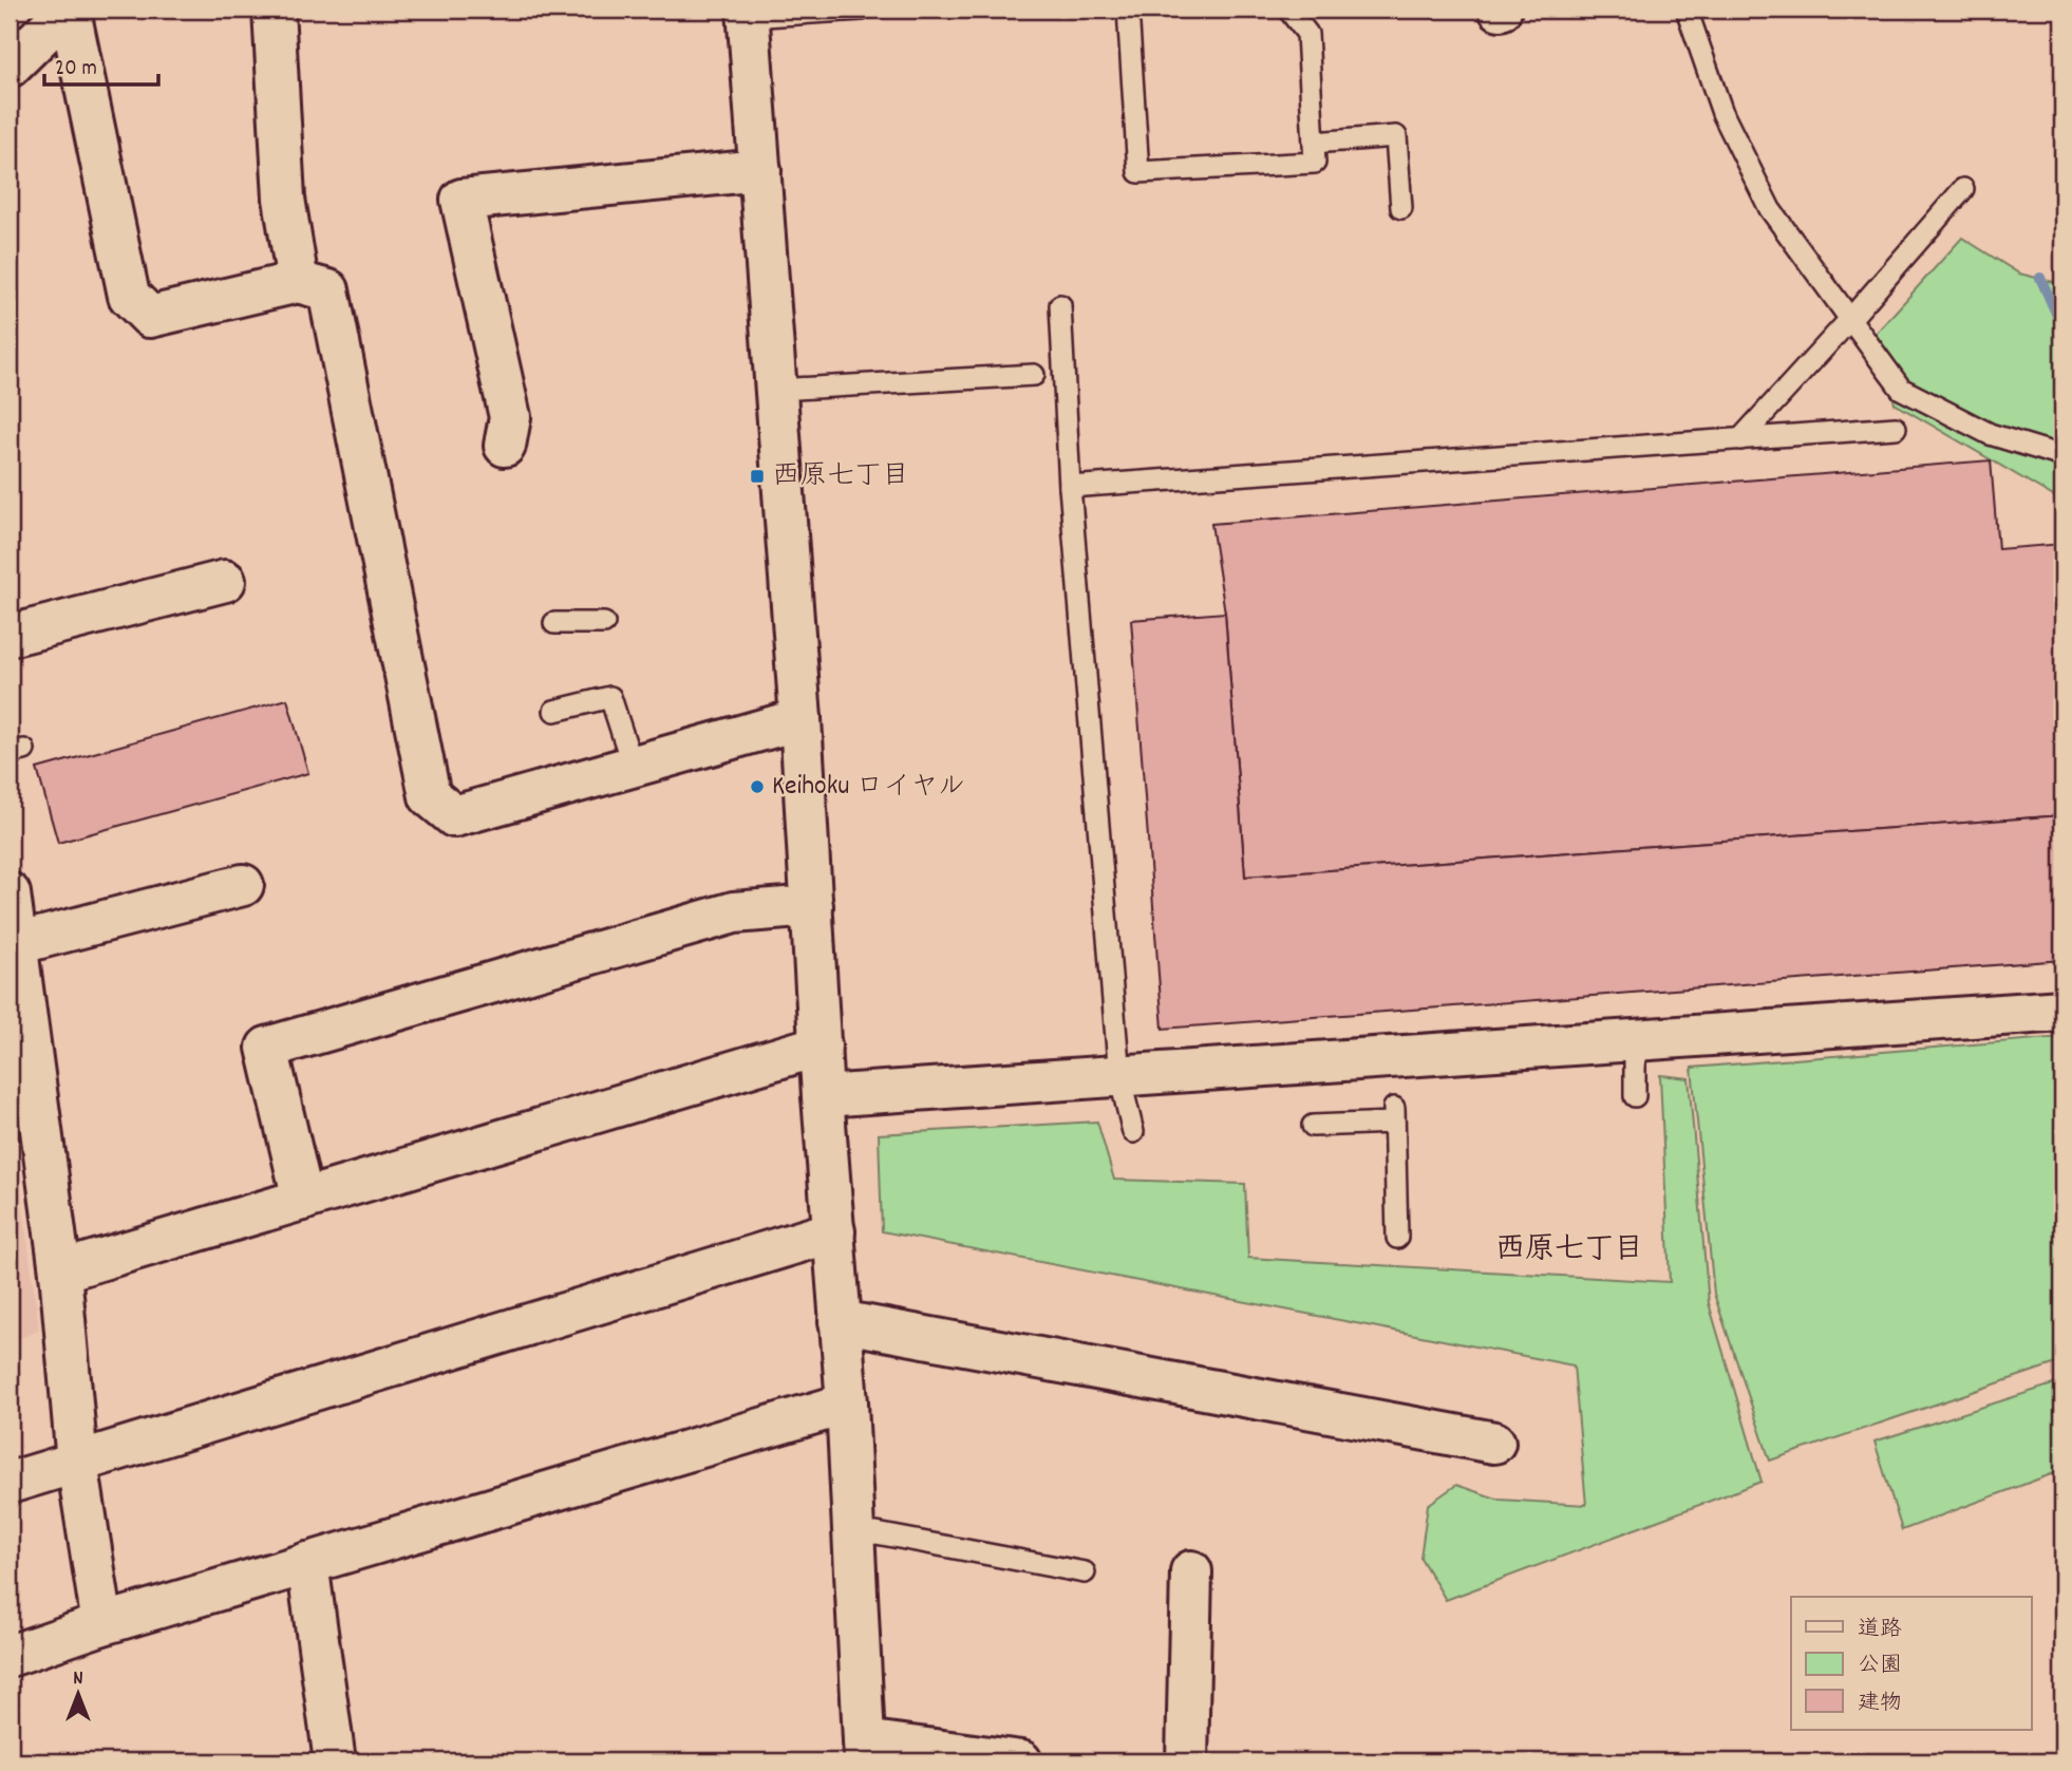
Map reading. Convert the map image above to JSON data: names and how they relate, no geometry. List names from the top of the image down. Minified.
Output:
{"districts":["西原七丁目"],"places":{"transit":["西原七丁目"],"other":["Keihoku ロイヤル"]},"legend":["道路","公園","建物"],"scale_bar":"20 m","north":"top"}
